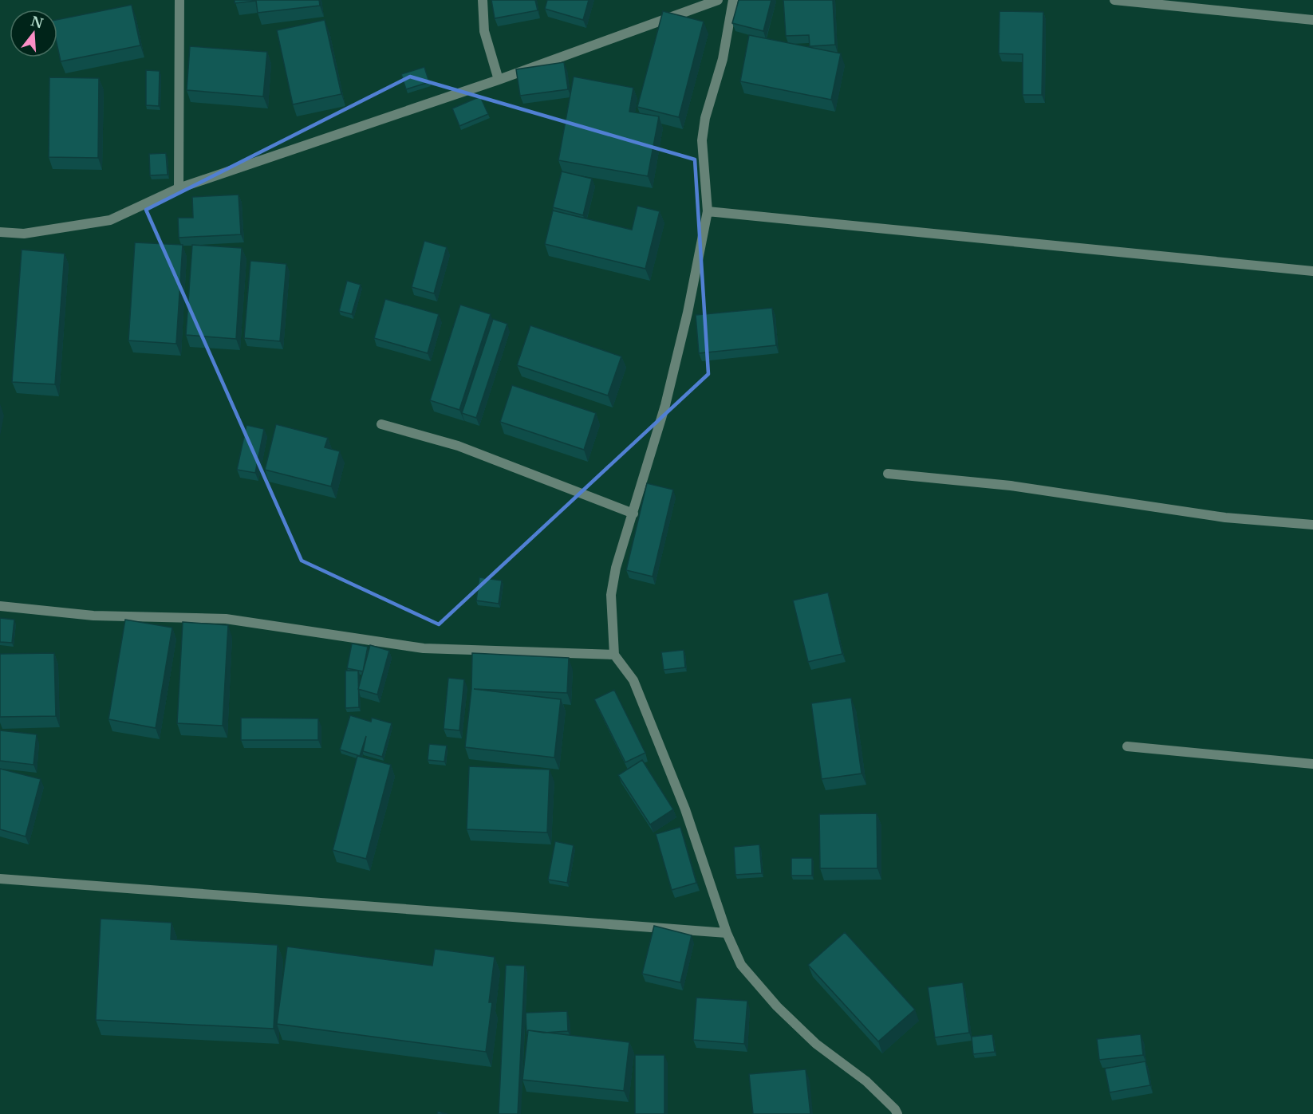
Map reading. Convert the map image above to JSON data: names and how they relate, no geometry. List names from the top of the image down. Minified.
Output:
{"north":"top"}
